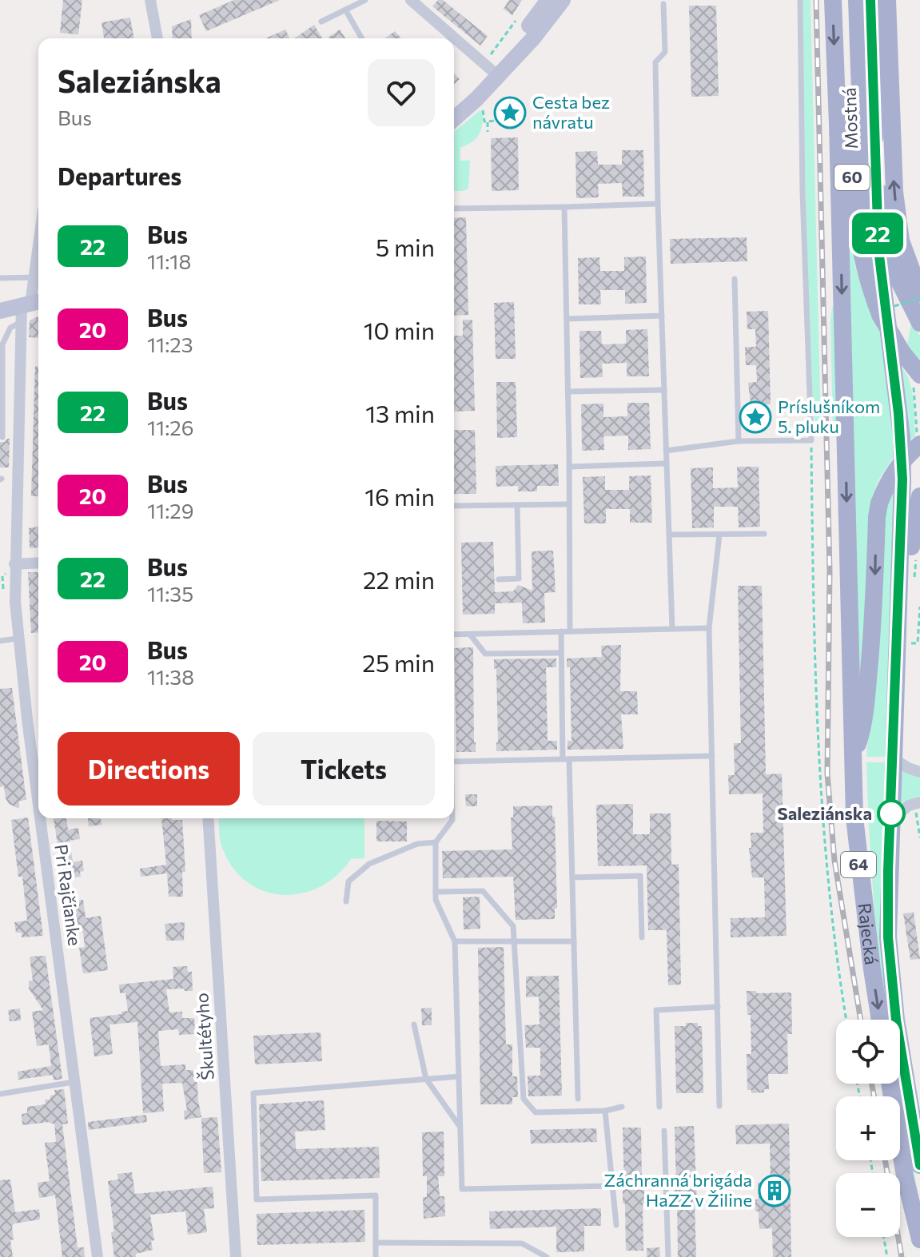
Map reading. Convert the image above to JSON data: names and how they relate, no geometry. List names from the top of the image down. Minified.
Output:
{"streets":{"main road":["Mostná","60","64","Rajecká"],"street":["Pri Rajčianke","Škultétyho"]},"places":{"place":["Cesta bez návratu","Príslušníkom 5. pluku"],"other":["Saleziánska"],"building":["Záchranná brigáda HaZZ v Žiline"]},"lines":["bus line 22"],"page":{"on_map":"22","heading":[["Saleziánska","Bus"],"Departures"],"list":[{"mark":"22","name":"Bus","note":"11:18","value":"5 min"},{"mark":"20","name":"Bus","note":"11:23","value":"10 min"},{"mark":"22","name":"Bus","note":"11:26","value":"13 min"},{"mark":"20","name":"Bus","note":"11:29","value":"16 min"},{"mark":"22","name":"Bus","note":"11:35","value":"22 min"},{"mark":"20","name":"Bus","note":"11:38","value":"25 min"}],"buttons":["Directions","Tickets"],"map_buttons":["+","−"]}}
